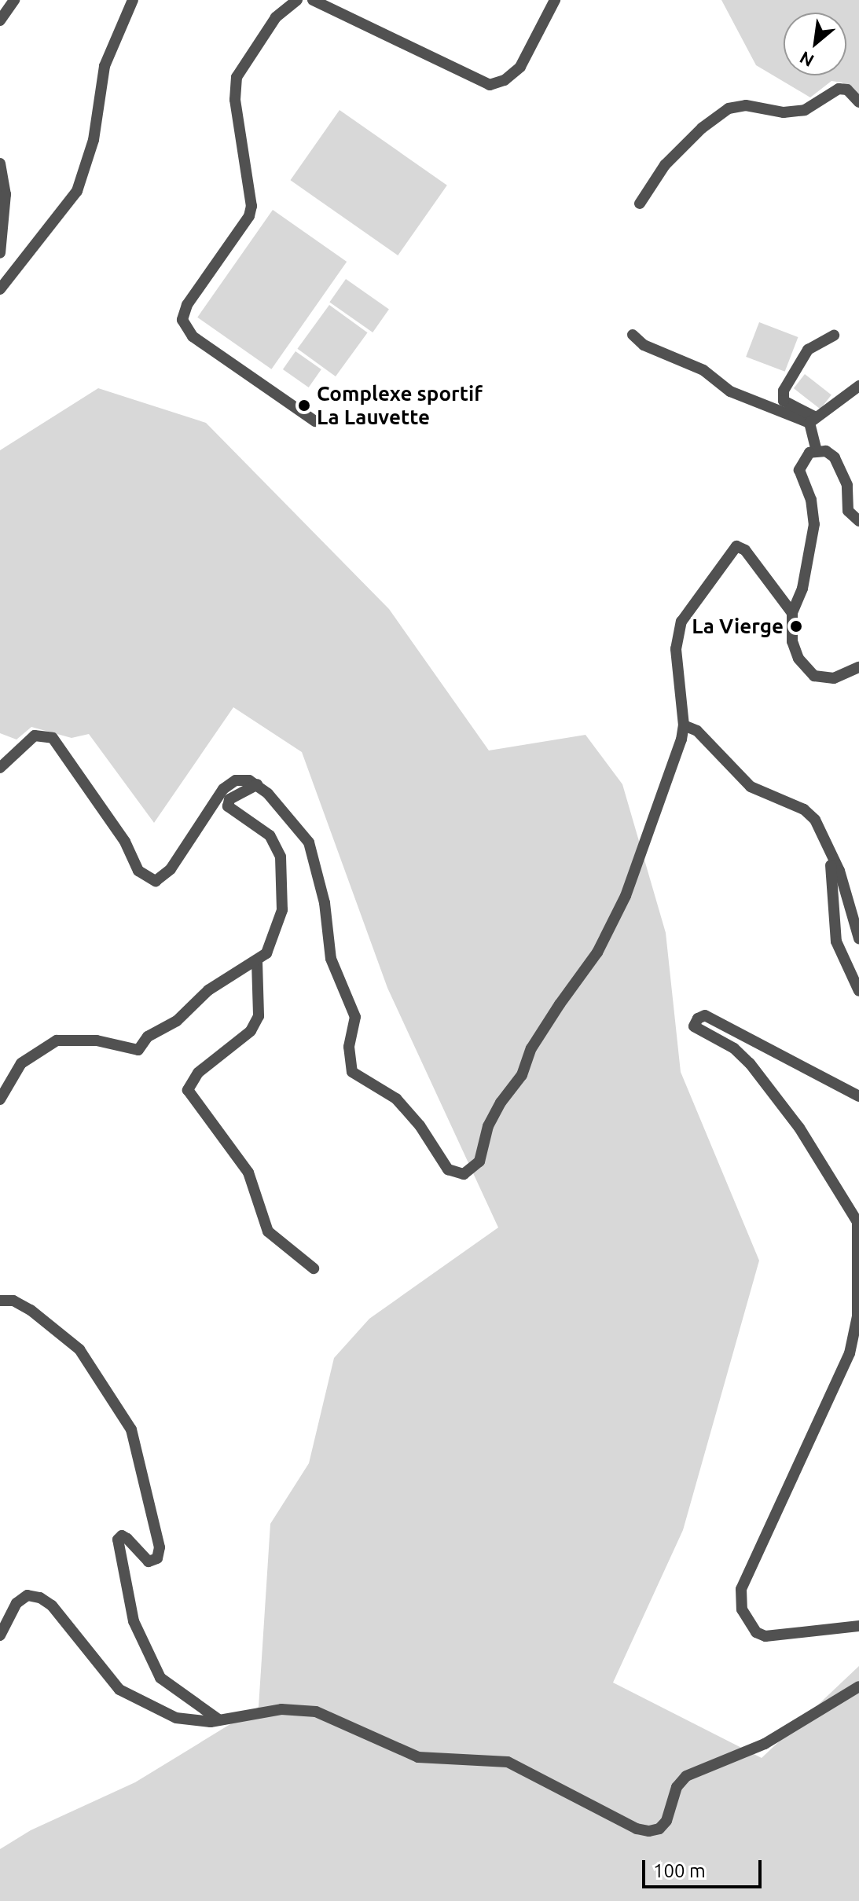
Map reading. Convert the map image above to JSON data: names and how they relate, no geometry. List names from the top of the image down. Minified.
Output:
{"places":["Complexe sportif La Lauvette","La Vierge"],"scale_bar":"100 m","north":"bottom left"}
